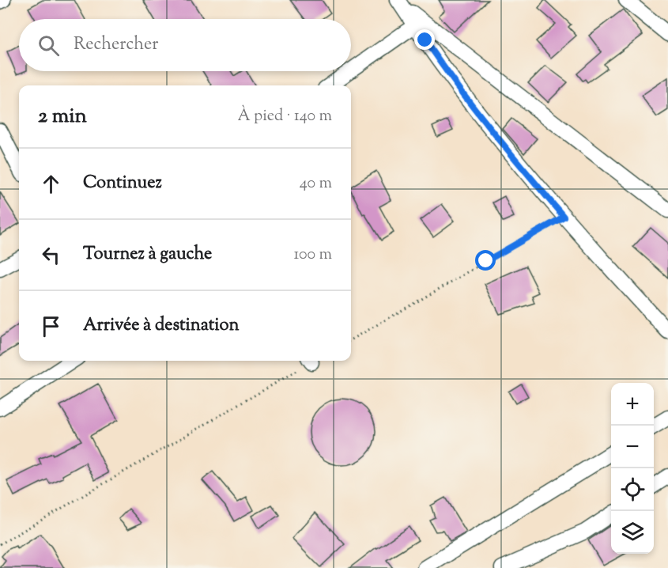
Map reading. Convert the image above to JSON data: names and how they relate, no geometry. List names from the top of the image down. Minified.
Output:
{"page":{"search":"Rechercher","heading":["2 min","À pied · 140 m"],"list":[["Continuez","40 m"],["Tournez à gauche","100 m"],"Arrivée à destination"],"map_buttons":["+","−"]}}
